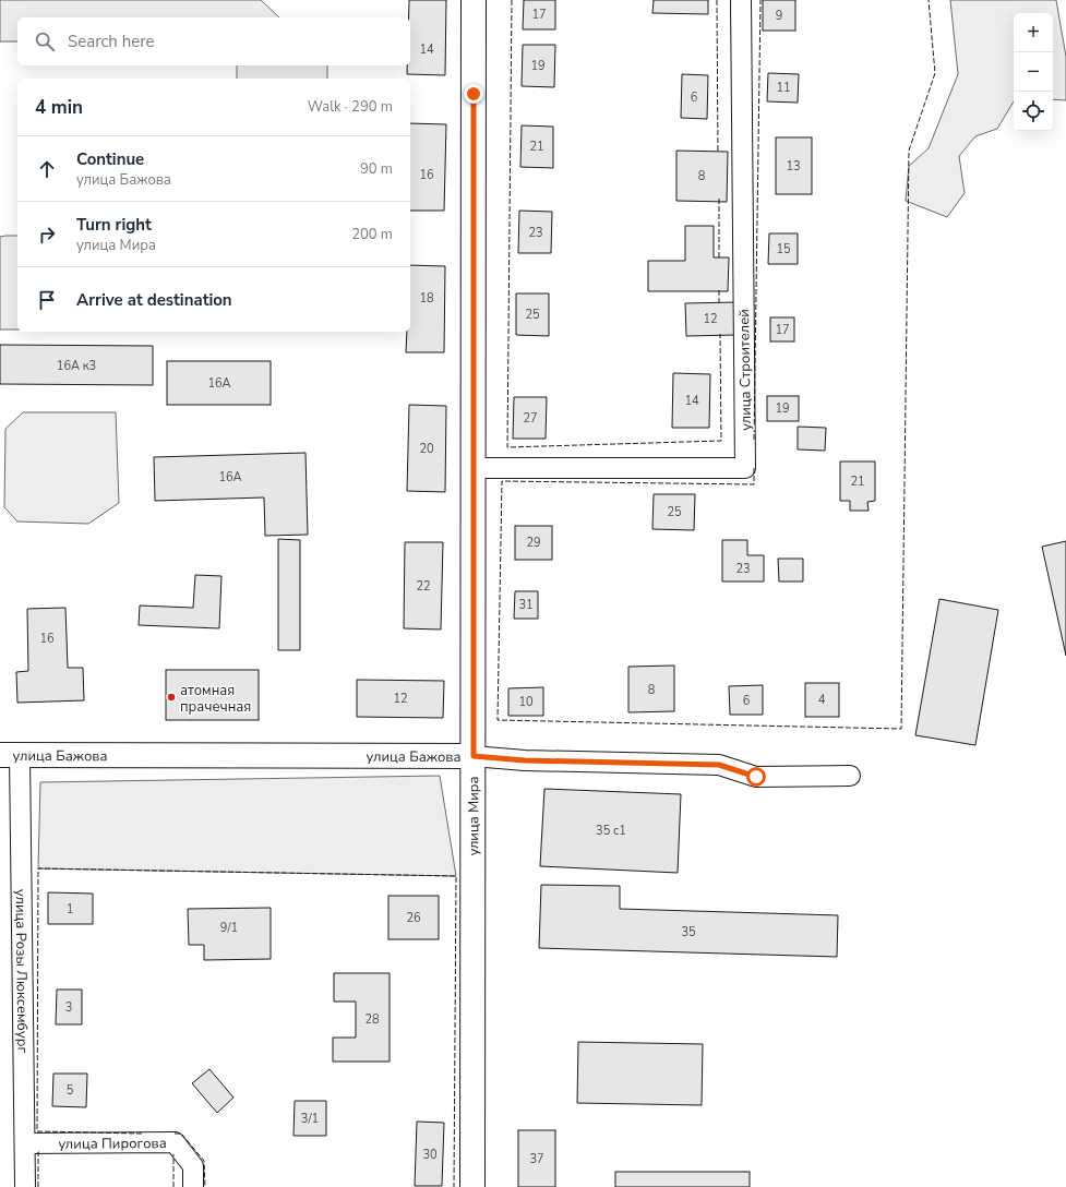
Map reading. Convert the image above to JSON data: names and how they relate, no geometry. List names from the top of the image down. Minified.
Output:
{"streets":{"street":["улица Строителей","улица Бажова","улица Мира","улица Розы Люксембург","улица Пирогова"]},"crossings":[["улица Строителей","улица Мира"],["улица Бажова","улица Мира"],["улица Бажова","улица Розы Люксембург"],["улица Розы Люксембург","улица Пирогова"]],"places":["атомная прачечная"],"house_numbers":["17","9","14","19","11","6","21","13","16","8","23","15","18","25","12","17","16А к3","16А","14","19","27","20","16А","21","25","29","23","22","31","16","8","12","4","6","10","35 с1","1","26","9/1","35","3","28","5","3/1","30","37"],"page":{"map_buttons":["+","−"],"search":"Search here","heading":["4 min","Walk · 290 m"],"list":[["Continue","улица Бажова","90 m"],["Turn right","улица Мира","200 m"],"Arrive at destination"]}}
